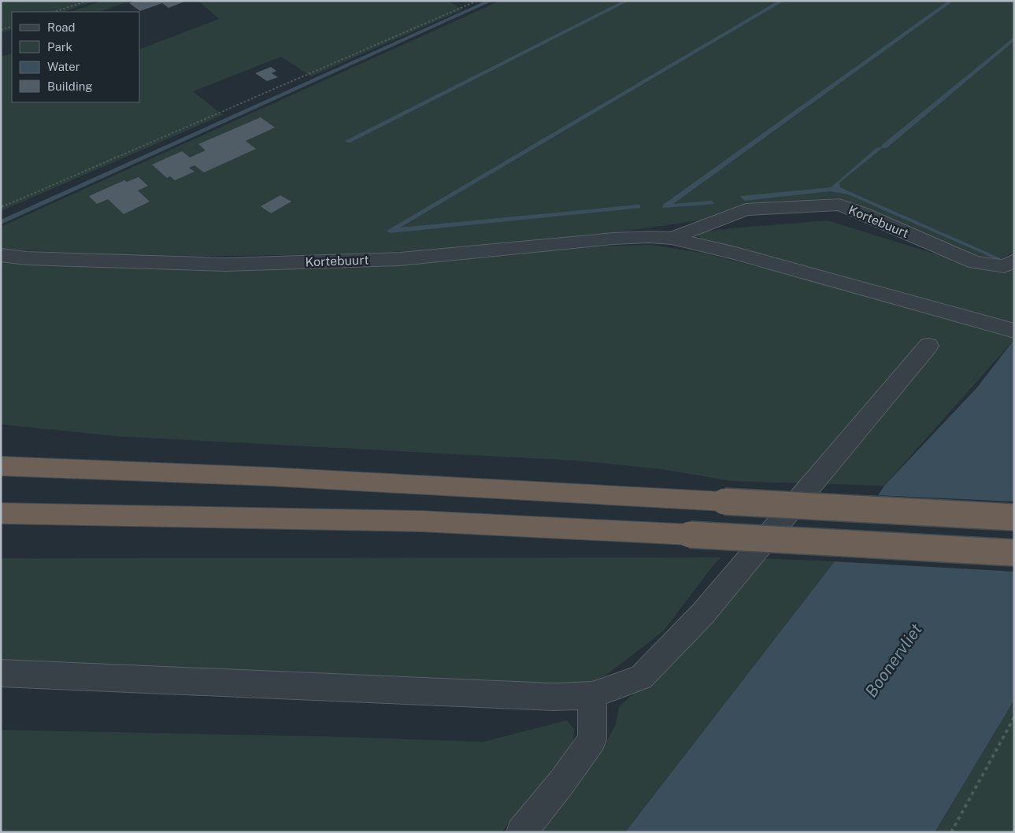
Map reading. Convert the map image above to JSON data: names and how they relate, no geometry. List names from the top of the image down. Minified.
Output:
{"streets":{"street":["Kortebuurt"]},"water":["Boonervliet"],"legend":["Road","Park","Water","Building"]}
